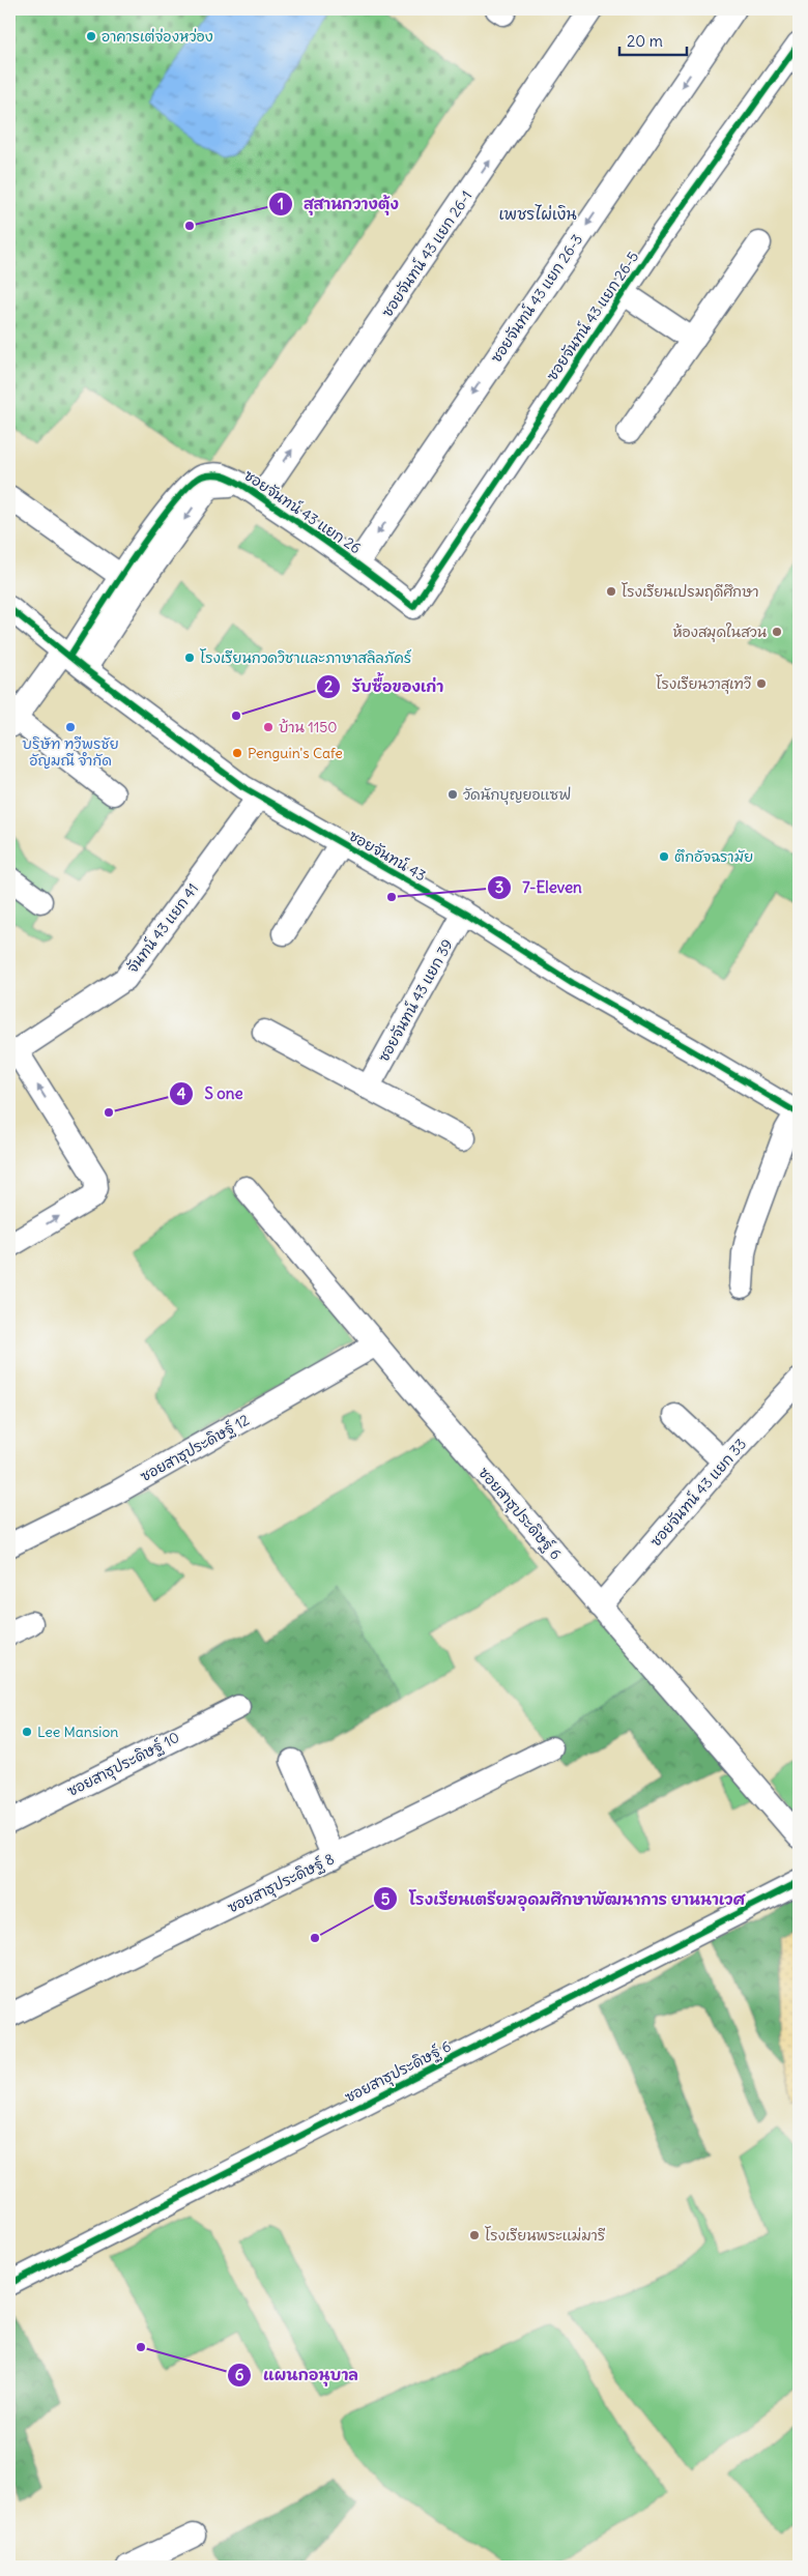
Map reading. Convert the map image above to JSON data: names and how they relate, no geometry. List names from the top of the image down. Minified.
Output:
{"streets":{"street":["ซอยจันทน์ 43 แยก 26-1","ซอยจันทน์ 43 แยก 26-3","ซอยจันทน์ 43 แยก 26-5","ซอยจันทน์ 43 แยก 26","ซอยจันทน์ 43","จันทน์ 43 แยก 41","ซอยจันทน์ 43 แยก 39","ซอยสาธุประดิษฐ์ 12","ซอยจันทน์ 43 แยก 33","ซอยสาธุประดิษฐ์ 6","ซอยสาธุประดิษฐ์ 10","ซอยสาธุประดิษฐ์ 8"]},"crossings":[["ซอยจันทน์ 43 แยก 26-1","ซอยจันทน์ 43 แยก 26"],["ซอยจันทน์ 43 แยก 26-3","ซอยจันทน์ 43 แยก 26"],["ซอยจันทน์ 43 แยก 26-5","ซอยจันทน์ 43 แยก 26"],["ซอยจันทน์ 43 แยก 26","ซอยจันทน์ 43"],["ซอยจันทน์ 43","จันทน์ 43 แยก 41"],["ซอยจันทน์ 43","ซอยจันทน์ 43 แยก 39"],["ซอยสาธุประดิษฐ์ 12","ซอยสาธุประดิษฐ์ 6"],["ซอยจันทน์ 43 แยก 33","ซอยสาธุประดิษฐ์ 6"]],"one_way":["ซอยจันทน์ 43 แยก 26-1"],"districts":["เพชรไผ่เงิน"],"places":["อาคารเต่จ่องหว่อง","สุสานกวางตุ้ง","โรงเรียนเปรมฤดีศึกษา","ห้องสมุดในสวน","โรงเรียนกวดวิชาและภาษาสลิลภัคร์","โรงเรียนวาสุเทวี","รับซื้อของเก่า","บริษัท ทวีพรชัย อัญมณี จำกัด","บ้าน 1150","Penguin's Cafe","วัดนักบุญยอแซฟ","ตึกอัจฉรามัย","7-Eleven","S one","Lee Mansion","โรงเรียนเตรียมอุดมศึกษาพัฒนาการ ยานนาเวศ","โรงเรียนพระแม่มารี","แผนกอนุบาล"],"scale_bar":"20 m"}
